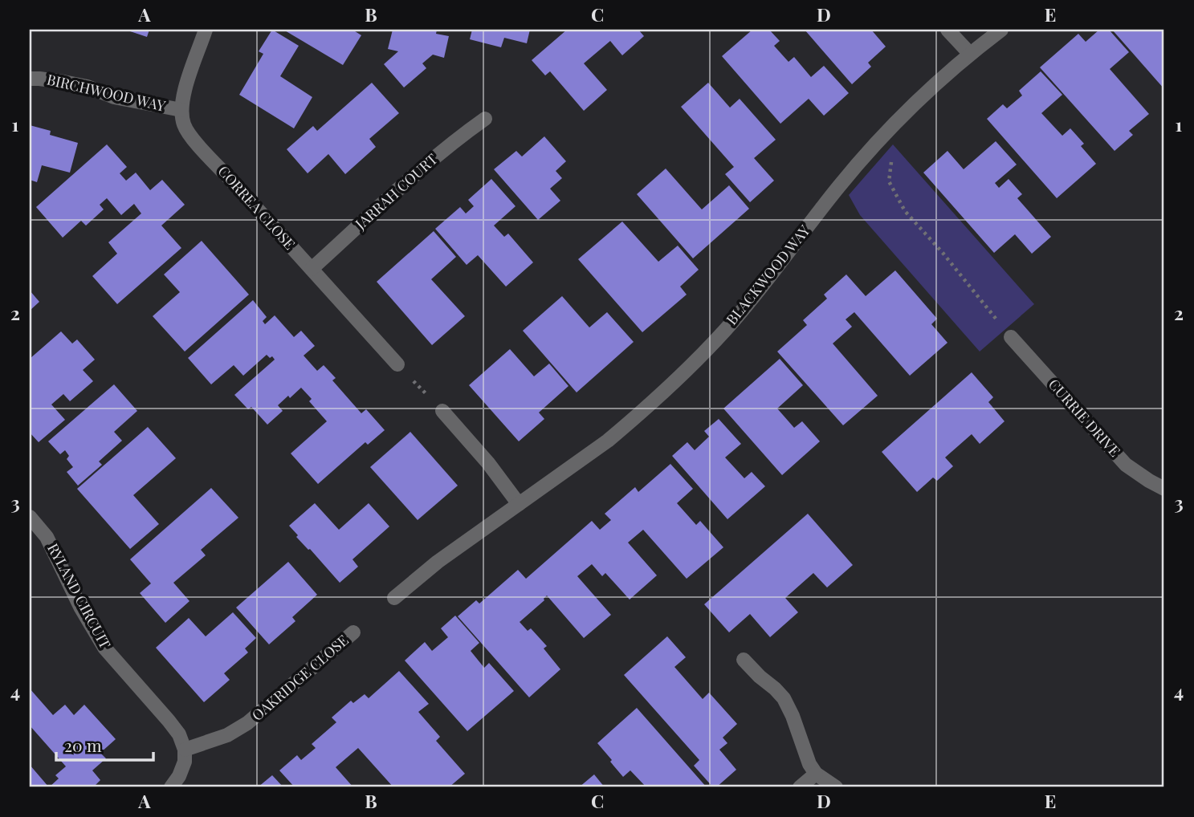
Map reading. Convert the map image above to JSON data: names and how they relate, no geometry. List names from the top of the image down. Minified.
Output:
{"streets":{"street":["BIRCHWOOD WAY","JARRAH COURT","CORREA CLOSE","BLACKWOOD WAY","CURRIE DRIVE","RYLAND CIRCUIT","OAKRIDGE CLOSE"]},"crossings":[["BIRCHWOOD WAY","CORREA CLOSE"],["JARRAH COURT","CORREA CLOSE"],["RYLAND CIRCUIT","OAKRIDGE CLOSE"]],"scale_bar":"20 m","grid":{"columns":["A","B","C","D","E"],"rows":["1","2","3","4"]}}
